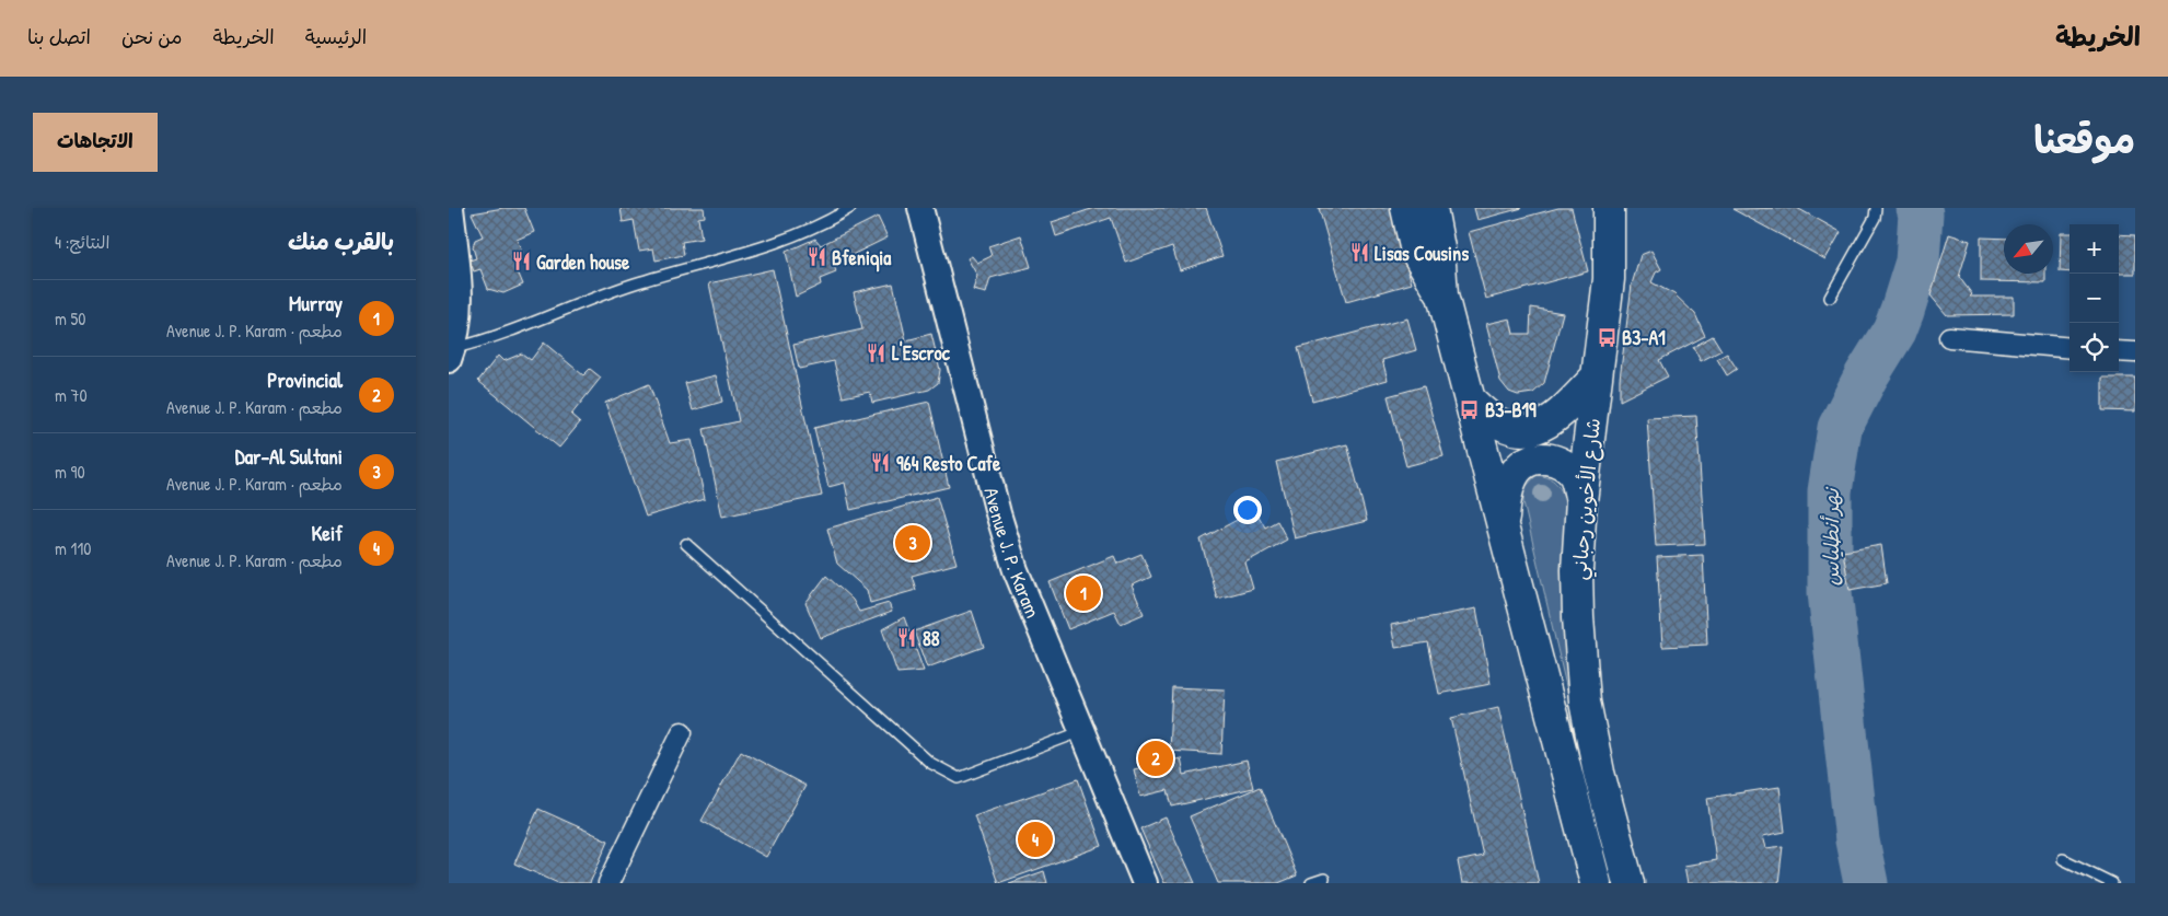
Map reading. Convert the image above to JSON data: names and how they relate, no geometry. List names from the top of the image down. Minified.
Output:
{"streets":{"highway":["شارع الأخوين رحباني"],"street":["Avenue J. P. Karam"]},"water":["نهر أنطلياس"],"places":{"restaurant":["Lisas Cousins","Bfeniqia","Garden house","L'Escroc","964 Resto Cafe","88"],"bus stop":["B3-A1","B3-B19"]},"north":"bottom left","page":{"header":"الخريطة","nav":["الرئيسية","الخريطة","من نحن","اتصل بنا"],"title":"موقعنا","buttons":"الاتجاهات","heading":["بالقرب منك","النتائج: 4"],"map_buttons":["+","−"],"list":[{"mark":"1","name":"Murray","note":"مطعم · Avenue J. P. Karam","value":"50 m"},{"mark":"2","name":"Provincial","note":"مطعم · Avenue J. P. Karam","value":"70 m"},{"mark":"3","name":"Dar-Al Sultani","note":"مطعم · Avenue J. P. Karam","value":"90 m"},{"mark":"4","name":"Keif","note":"مطعم · Avenue J. P. Karam","value":"110 m"}],"pins":["3","1","2","4"]}}
